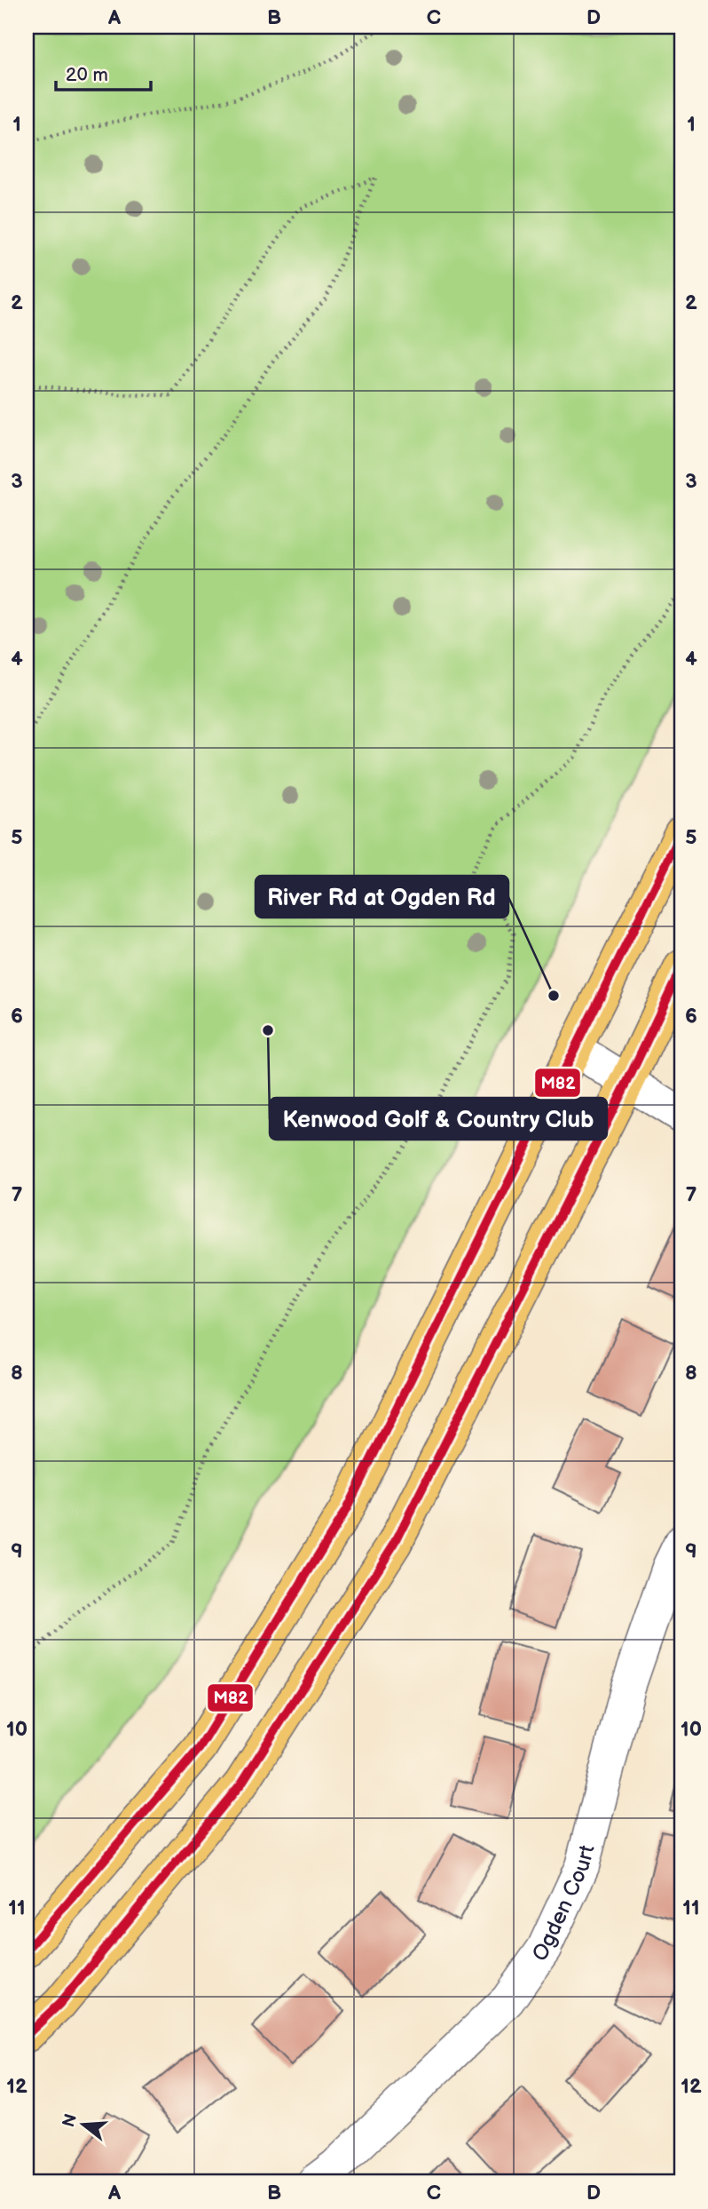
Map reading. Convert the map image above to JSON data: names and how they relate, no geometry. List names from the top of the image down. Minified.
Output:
{"streets":{"street":["Ogden Court"]},"places":["River Rd at Ogden Rd","Kenwood Golf & Country Club"],"lines":["transit line M82"],"scale_bar":"20 m","north":"left","grid":{"columns":["A","B","C","D"],"rows":["1","2","3","4","5","6","7","8","9","10","11","12"]}}
